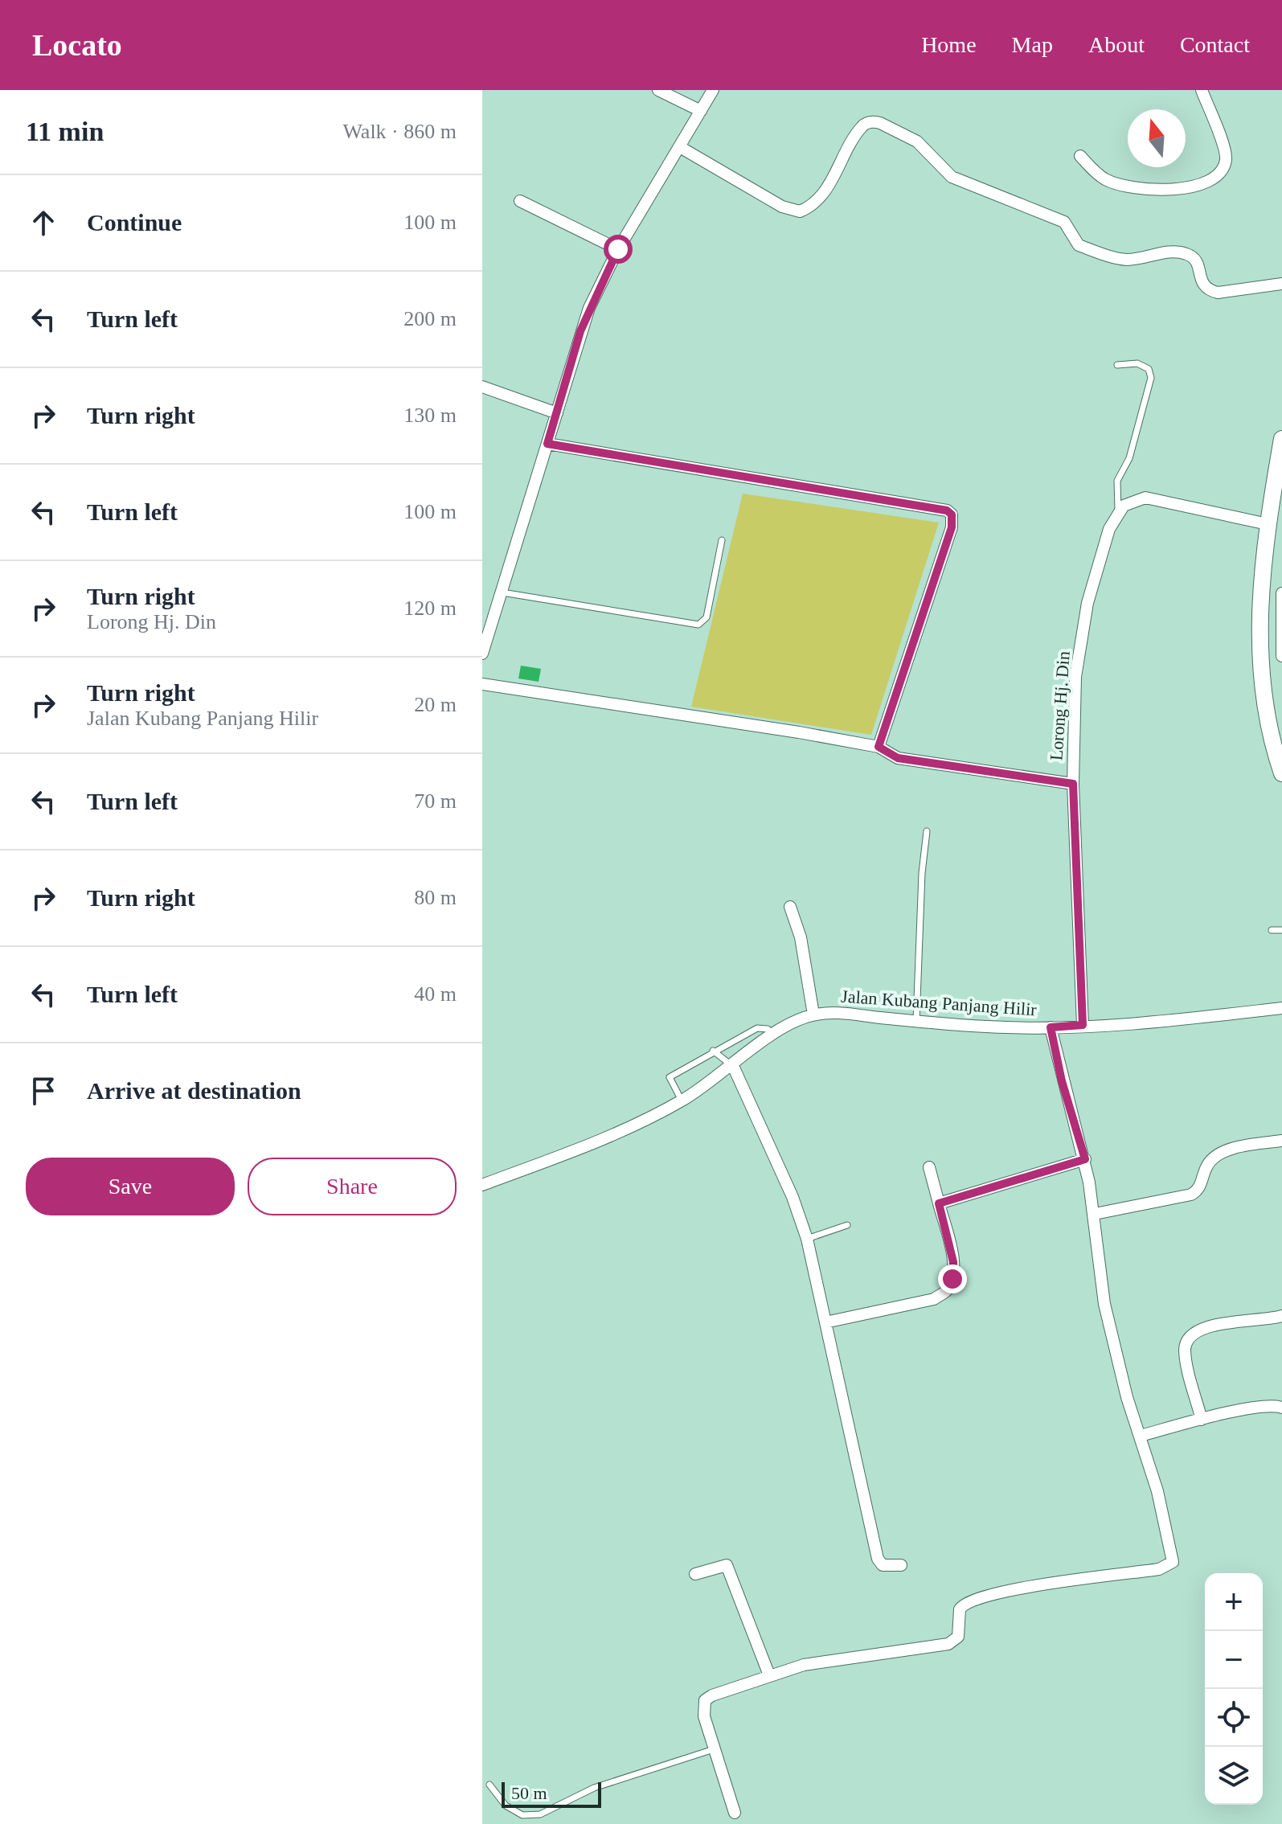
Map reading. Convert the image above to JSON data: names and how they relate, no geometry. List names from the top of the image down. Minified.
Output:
{"streets":{"street":["Lorong Hj. Din","Jalan Kubang Panjang Hilir"]},"crossings":[["Lorong Hj. Din","Jalan Kubang Panjang Hilir"]],"scale_bar":"50 m","north":"top","page":{"header":"Locato","nav":["Home","Map","About","Contact"],"heading":["11 min","Walk · 860 m"],"list":[["Continue","100 m"],["Turn left","200 m"],["Turn right","130 m"],["Turn left","100 m"],["Turn right","Lorong Hj. Din","120 m"],["Turn right","Jalan Kubang Panjang Hilir","20 m"],["Turn left","70 m"],["Turn right","80 m"],["Turn left","40 m"],"Arrive at destination"],"buttons":["Save","Share"],"map_buttons":["+","−"],"scale":"50 m"}}
